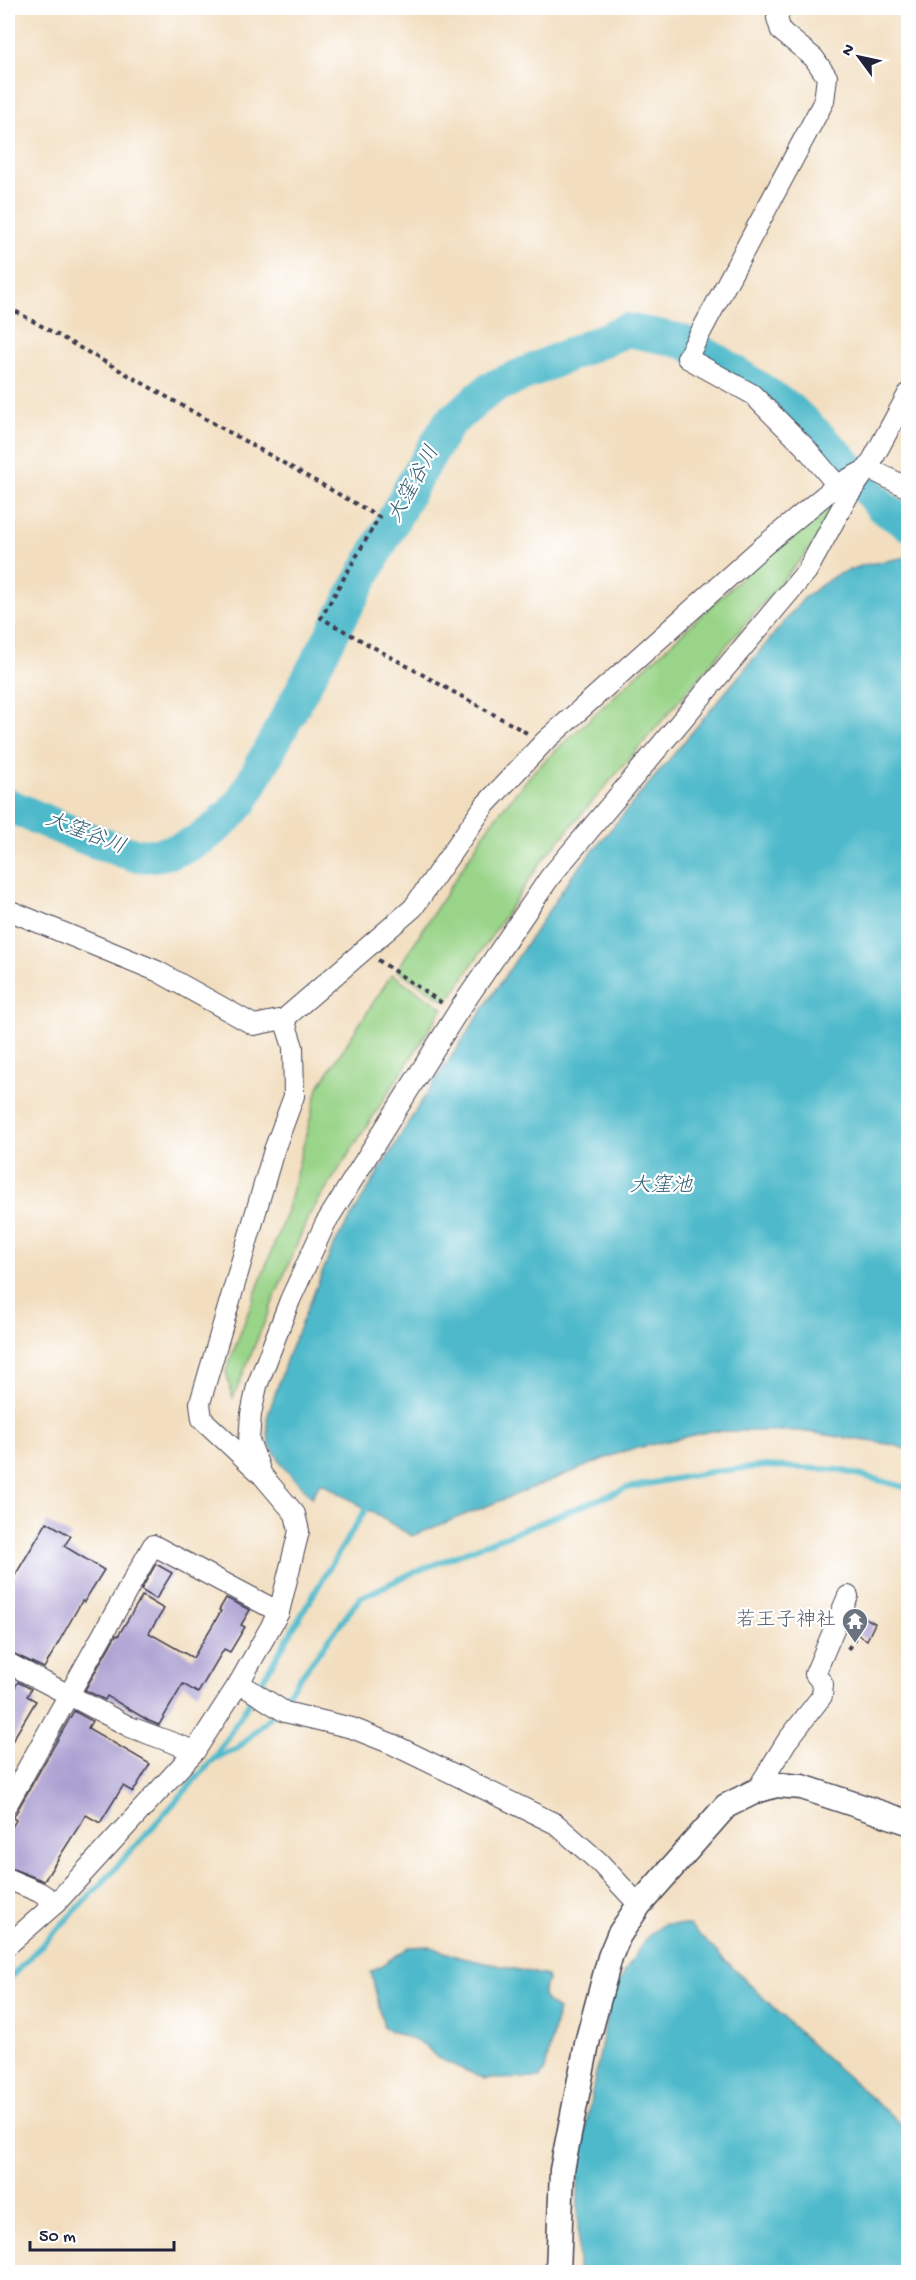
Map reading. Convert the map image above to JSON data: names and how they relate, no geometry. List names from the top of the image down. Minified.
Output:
{"water":["大窪谷川","大窪池"],"places":{"temple":["若王子神社"]},"scale_bar":"50 m","north":"top left"}
